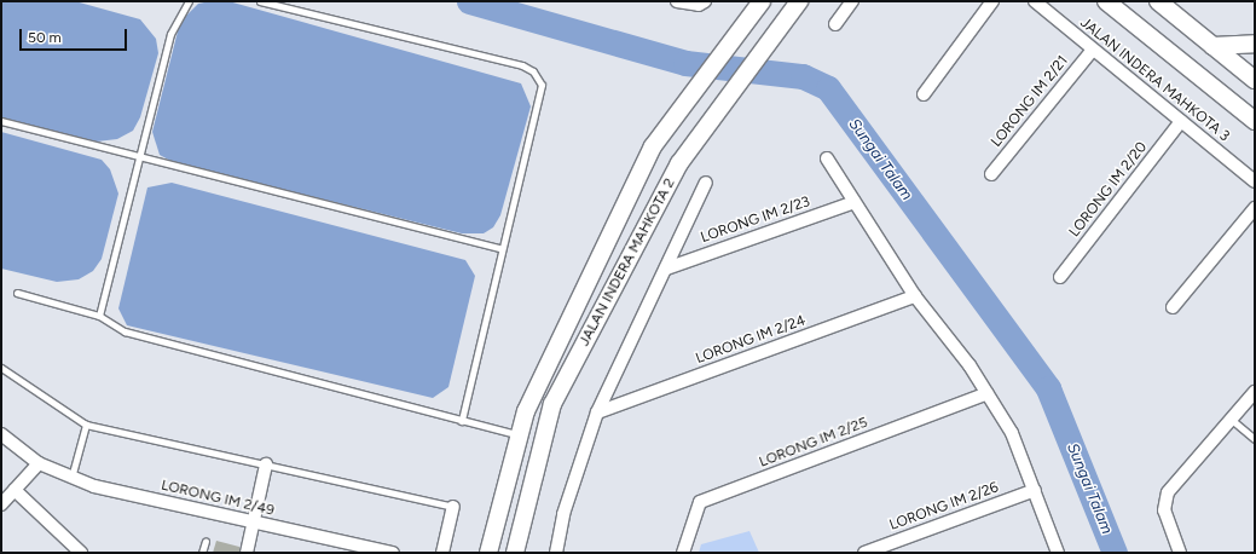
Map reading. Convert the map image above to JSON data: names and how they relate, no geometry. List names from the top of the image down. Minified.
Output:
{"streets":{"street":["JALAN INDERA MAHKOTA 3","LORONG IM 2/21","LORONG IM 2/20","LORONG IM 2/23","JALAN INDERA MAHKOTA 2","LORONG IM 2/24","LORONG IM 2/25","LORONG IM 2/49","LORONG IM 2/26"]},"crossings":[["JALAN INDERA MAHKOTA 3","LORONG IM 2/21"],["JALAN INDERA MAHKOTA 3","LORONG IM 2/20"]],"water":["Sungai Talam"],"scale_bar":"50 m"}
